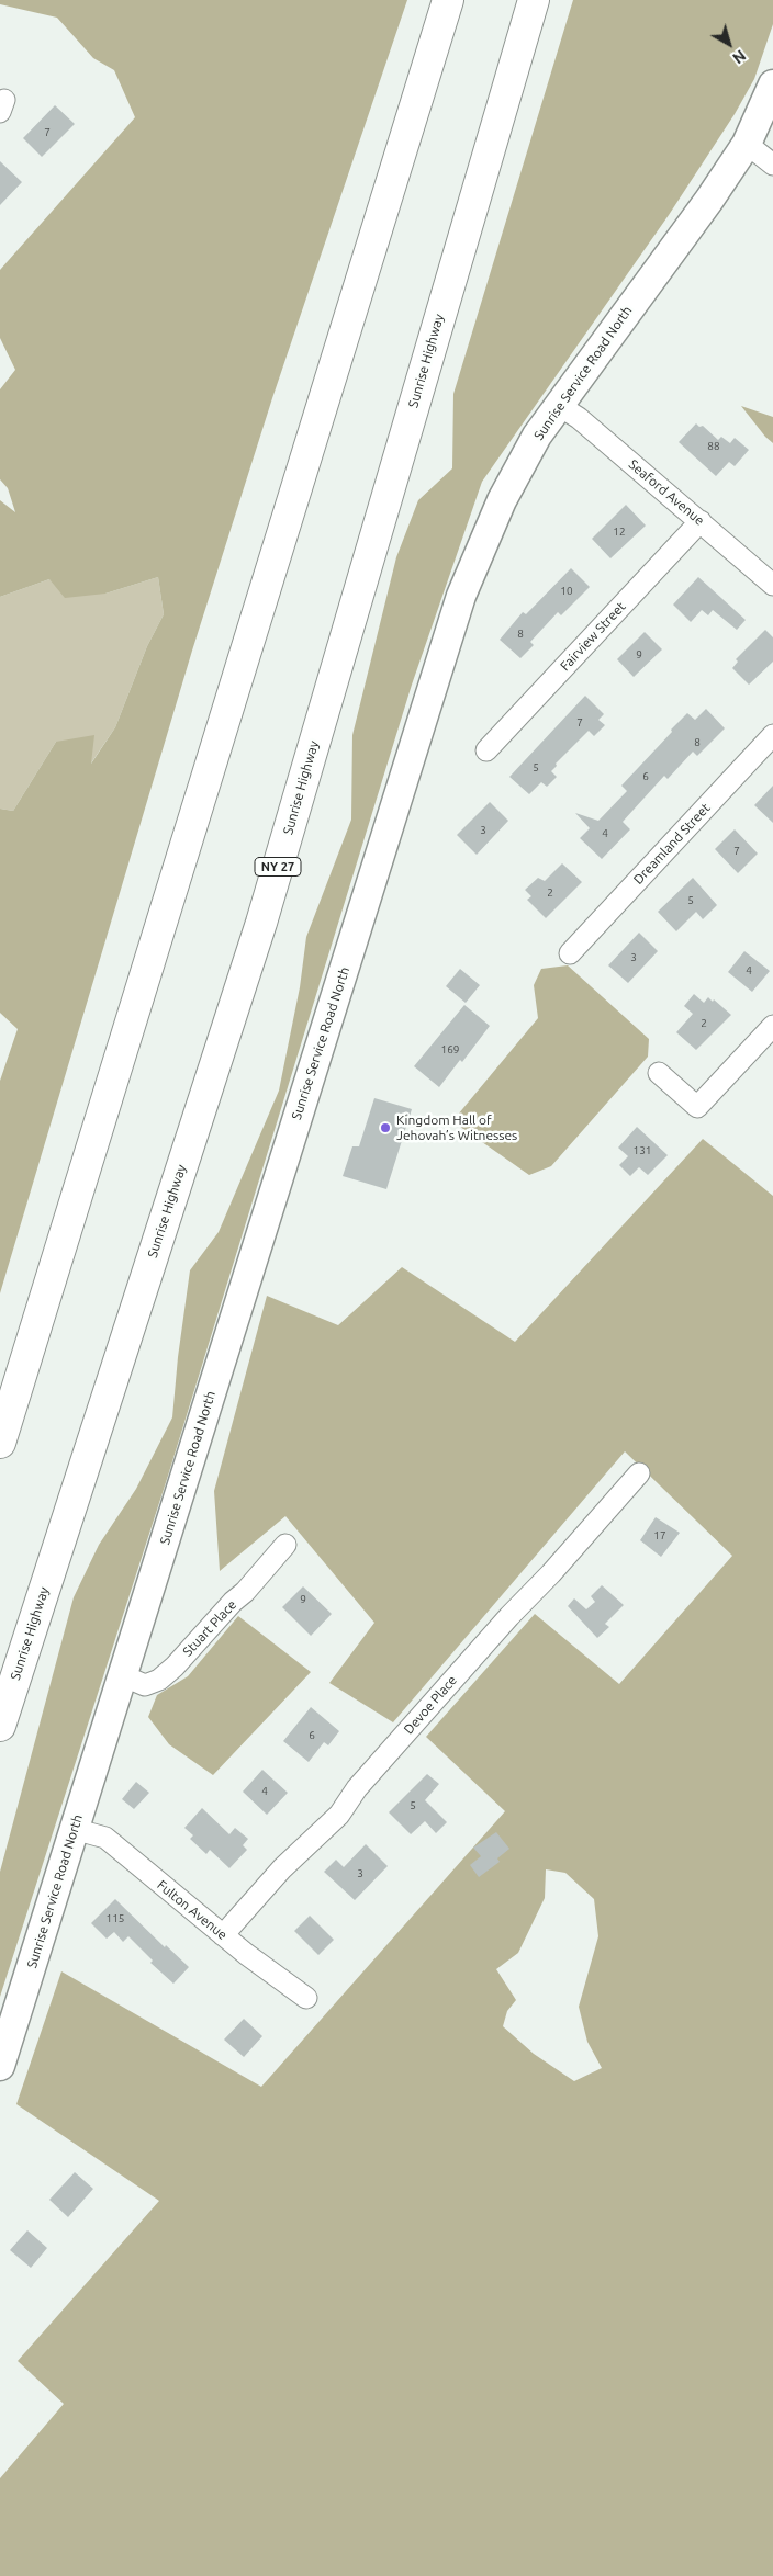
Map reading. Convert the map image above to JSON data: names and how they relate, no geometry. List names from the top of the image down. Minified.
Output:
{"streets":{"highway":["Sunrise Highway","NY 27"],"street":["Sunrise Service Road North","Seaford Avenue","Fairview Street","Dreamland Street","Stuart Place","Devoe Place","Fulton Avenue"]},"crossings":[["Sunrise Service Road North","Seaford Avenue"],["Sunrise Service Road North","Stuart Place"],["Sunrise Service Road North","Fulton Avenue"],["Seaford Avenue","Fairview Street"],["Devoe Place","Fulton Avenue"]],"places":["Kingdom Hall of Jehovah’s Witnesses"],"house_numbers":["7","88","12","10","8","9","7","8","5","6","3","4","7","2","5","3","4","2","169","131","17","9","6","4","5","3","115"],"north":"bottom right"}
